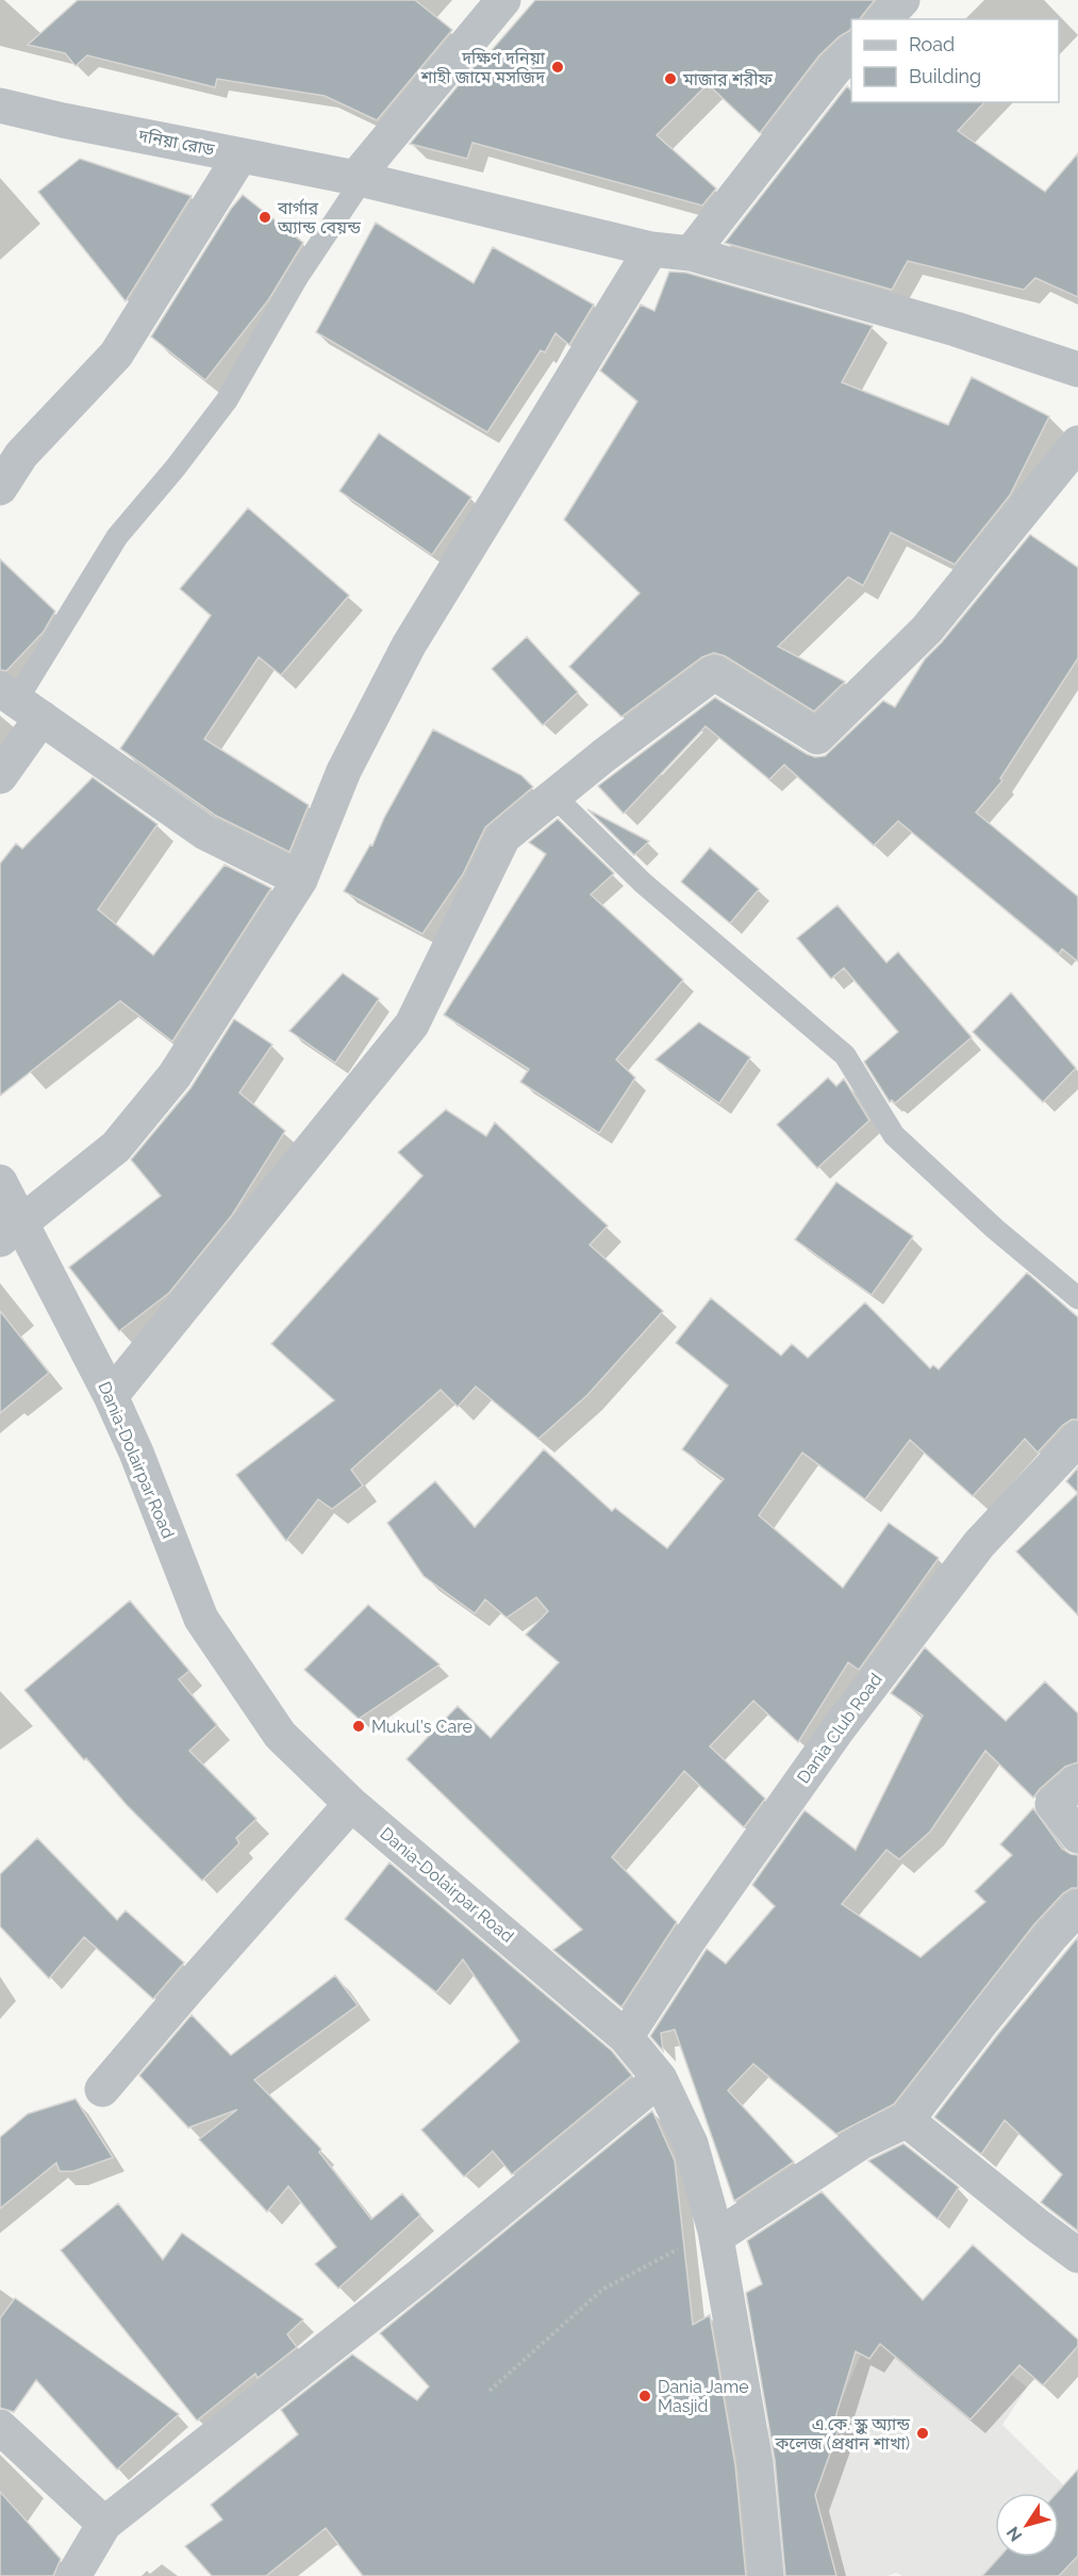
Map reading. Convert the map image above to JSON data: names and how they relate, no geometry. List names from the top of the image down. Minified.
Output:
{"streets":{"street":["দনিয়া রোড","Dania-Dolairpar Road","Dania Club Road"]},"crossings":[["Dania-Dolairpar Road","Dania Club Road"]],"places":["দক্ষিণ দনিয়া শাহী জামে মসজিদ","মাজার শরীফ","বার্গার অ্যান্ড বেয়ন্ড","Mukul's Care","Dania Jame Masjid","এ.কে. স্কুল অ্যান্ড কলেজ (প্রধান শাখা)"],"legend":["Road","Building"],"north":"bottom left"}
